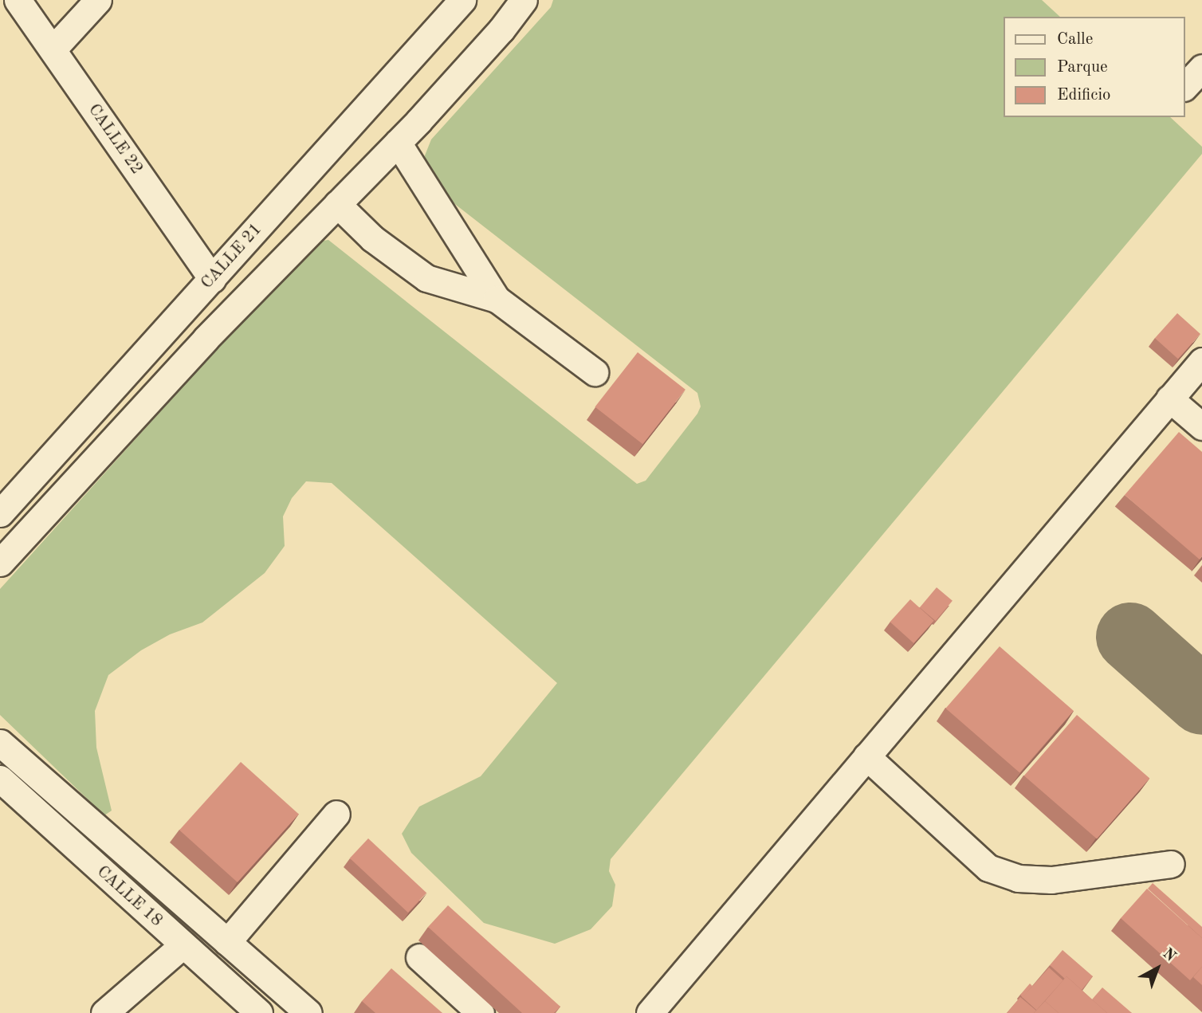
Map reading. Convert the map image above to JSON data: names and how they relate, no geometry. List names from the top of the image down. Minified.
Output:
{"streets":{"street":["CALLE 22","CALLE 21","CALLE 18"]},"crossings":[["CALLE 22","CALLE 21"]],"legend":["Calle","Parque","Edificio"],"north":"top right"}
